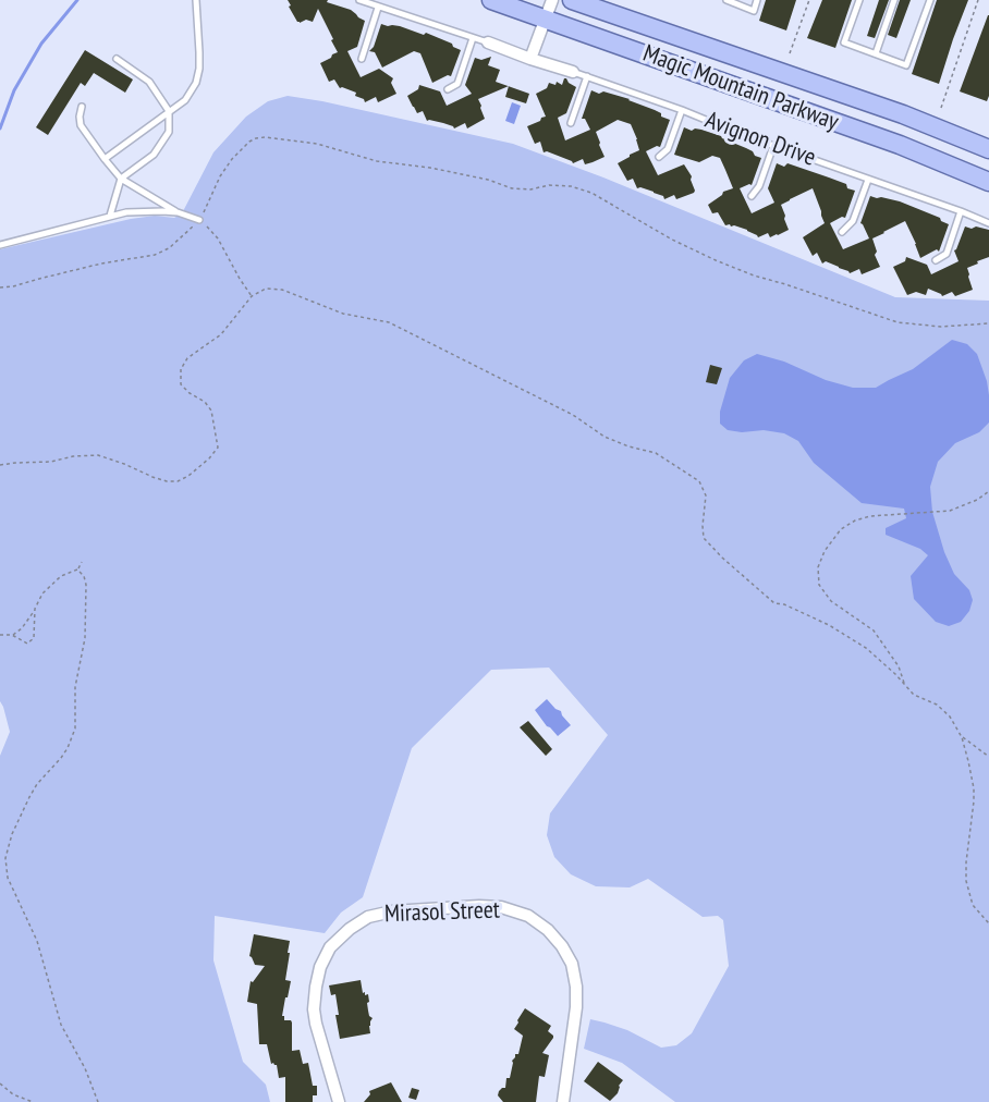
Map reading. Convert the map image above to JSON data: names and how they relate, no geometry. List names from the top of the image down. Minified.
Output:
{"streets":{"main road":["Magic Mountain Parkway"],"street":["Avignon Drive","Mirasol Street"]}}
